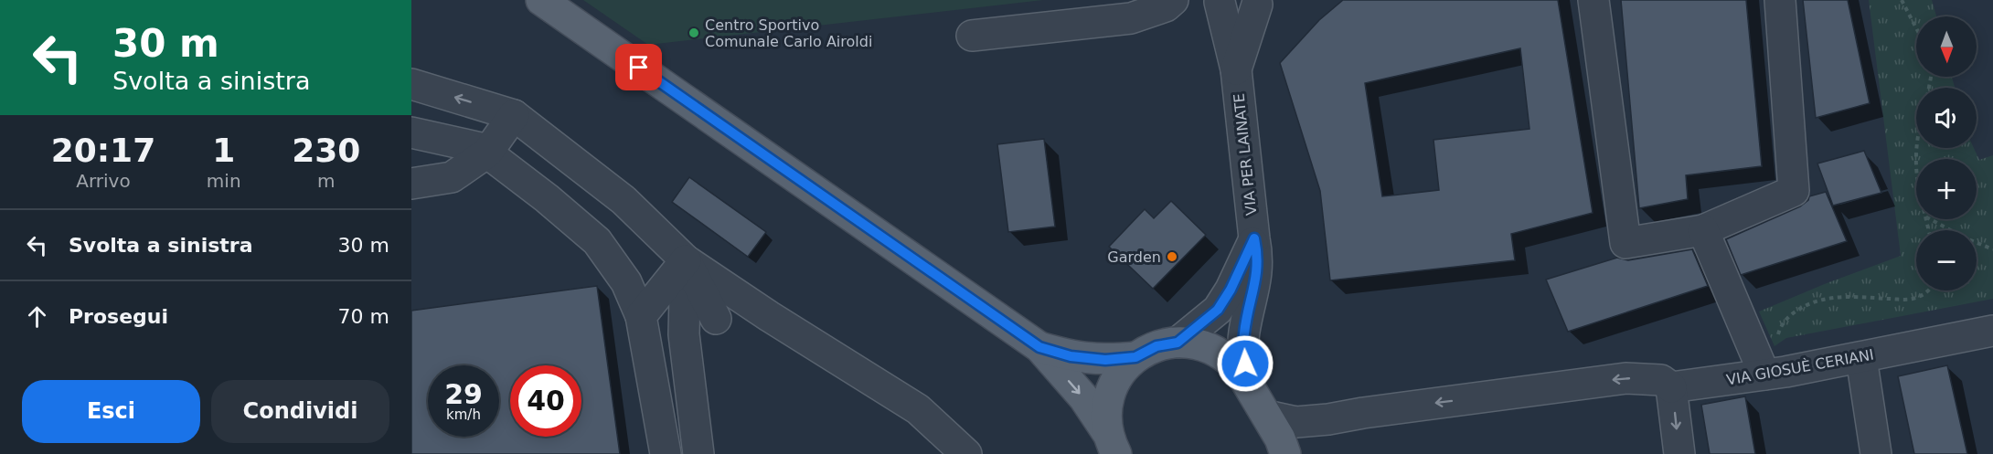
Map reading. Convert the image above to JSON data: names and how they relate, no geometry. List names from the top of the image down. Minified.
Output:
{"streets":{"street":["VIA PER LAINATE","VIA GIOSUÈ CERIANI"]},"places":["Centro Sportivo Comunale Carlo Airoldi","Garden"],"north":"bottom","page":{"turn":["30 m","Svolta a sinistra"],"map_buttons":["+","−"],"eta":["20:17","Arrivo","1","min","230","m"],"list":[{"name":"Svolta a sinistra","value":"30 m"},{"name":"Prosegui","value":"70 m"}],"speed":"29 km/h","limit":"40","buttons":["Esci","Condividi"]}}
